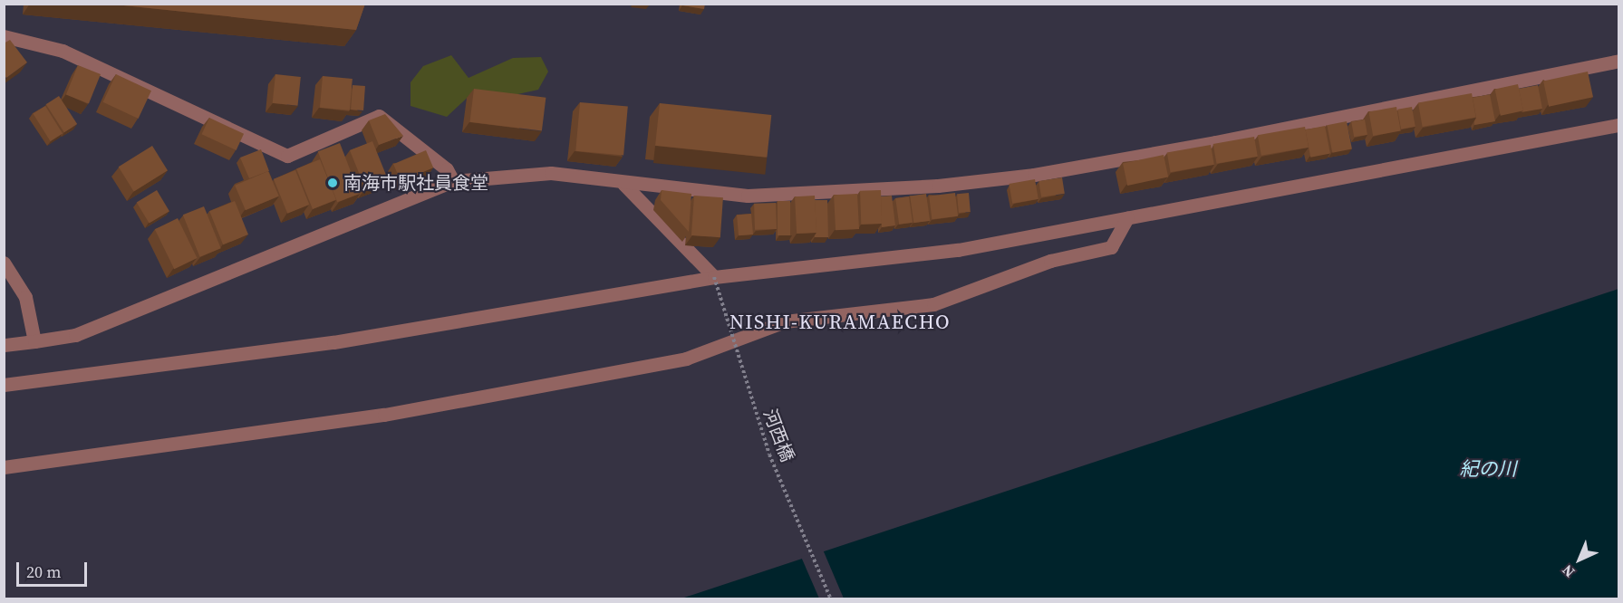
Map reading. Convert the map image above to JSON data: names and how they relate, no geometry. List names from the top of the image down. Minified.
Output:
{"streets":{"path":["河西橋"]},"districts":["NISHI-KURAMAECHO"],"water":["紀の川"],"places":["南海市駅社員食堂"],"scale_bar":"20 m","north":"bottom left"}
